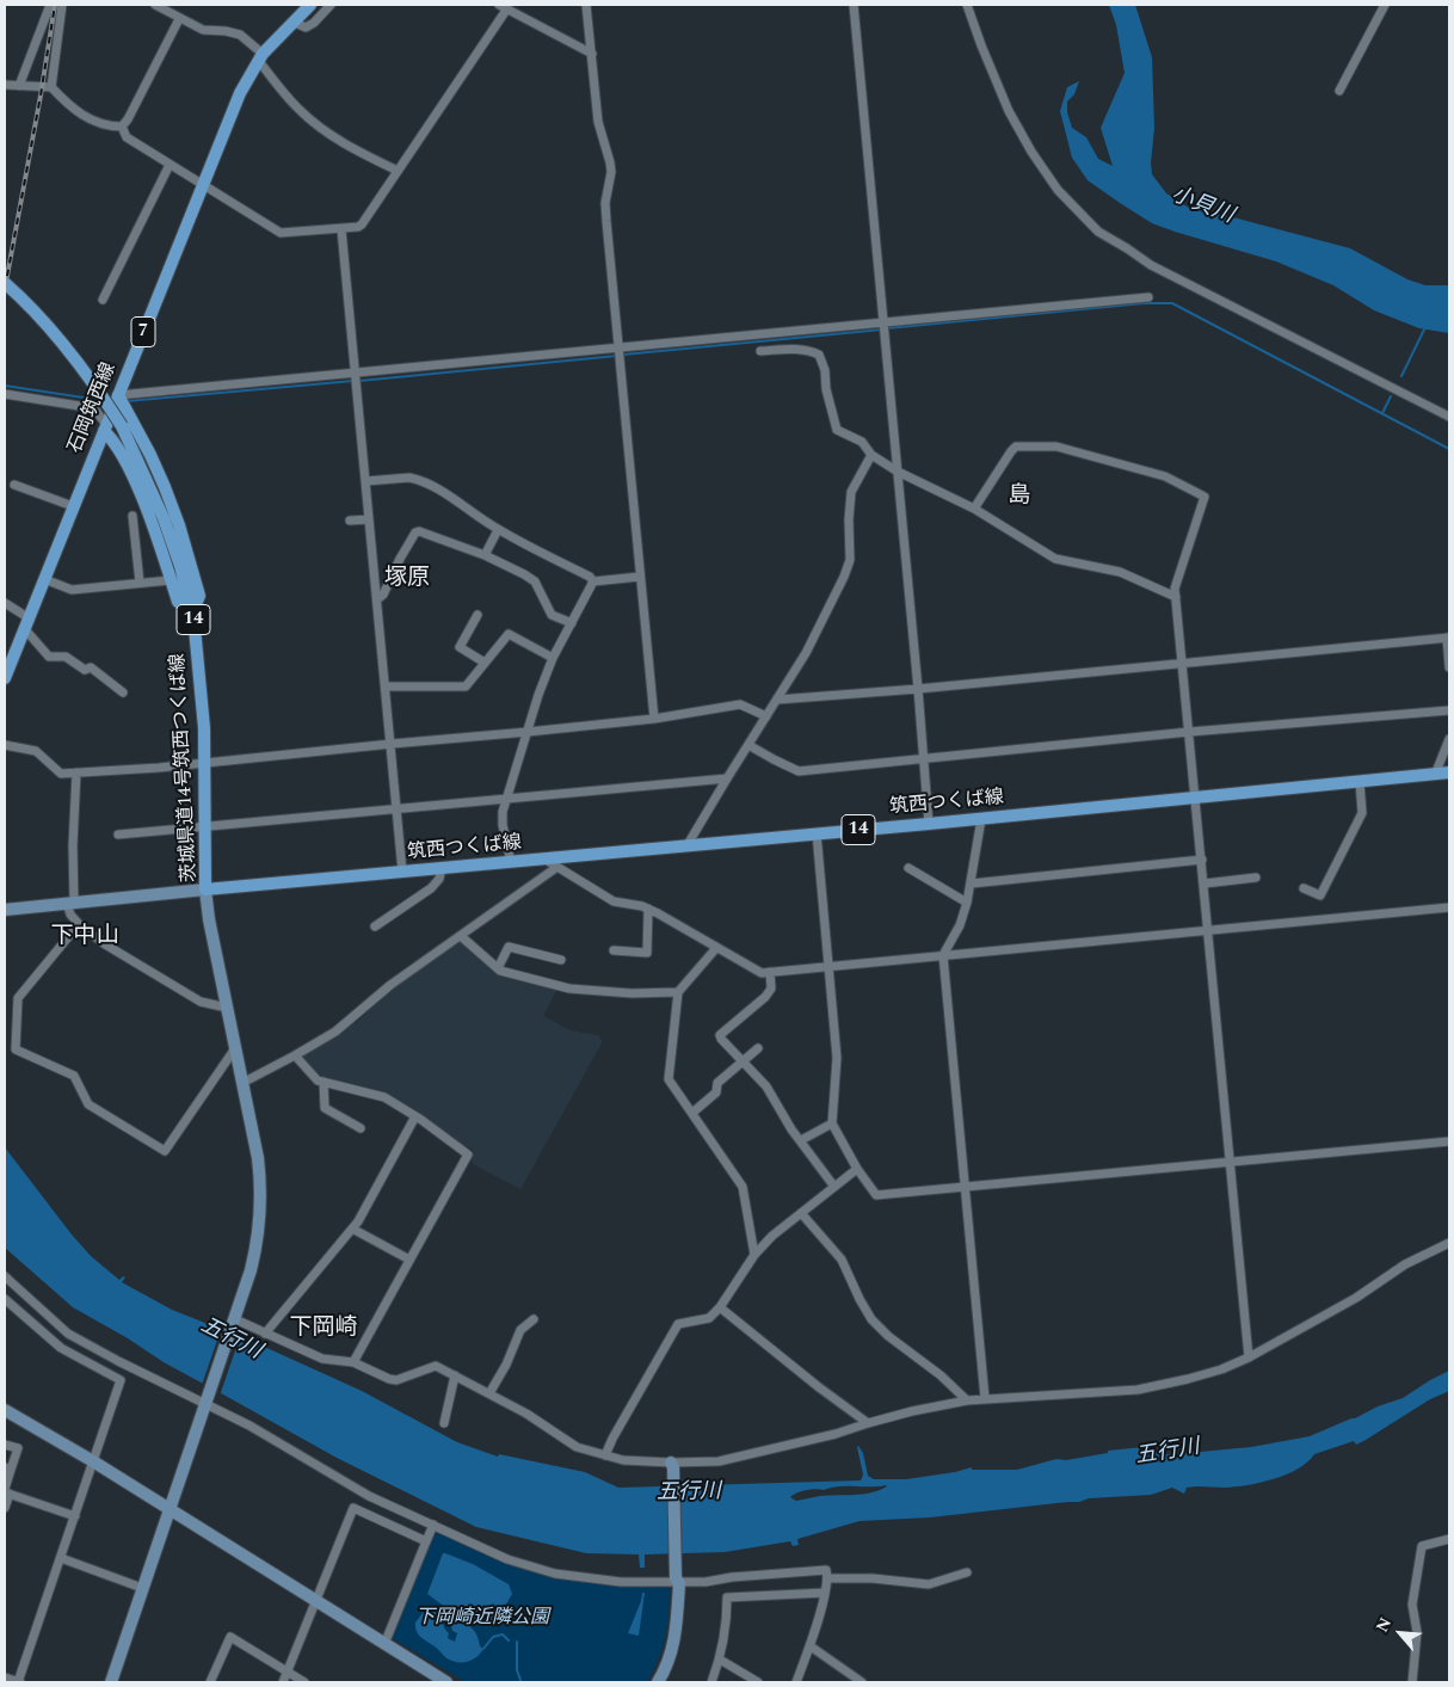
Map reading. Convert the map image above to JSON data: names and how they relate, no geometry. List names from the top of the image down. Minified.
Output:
{"streets":{"main road":["7","石岡筑西線","14","茨城県道14号筑西つくば線","筑西つくば線"]},"crossings":[["茨城県道14号筑西つくば線","筑西つくば線"]],"districts":["島","塚原","下中山","下岡崎"],"water":["小貝川","五行川"],"parks":["下岡崎近隣公園"],"north":"top left"}
